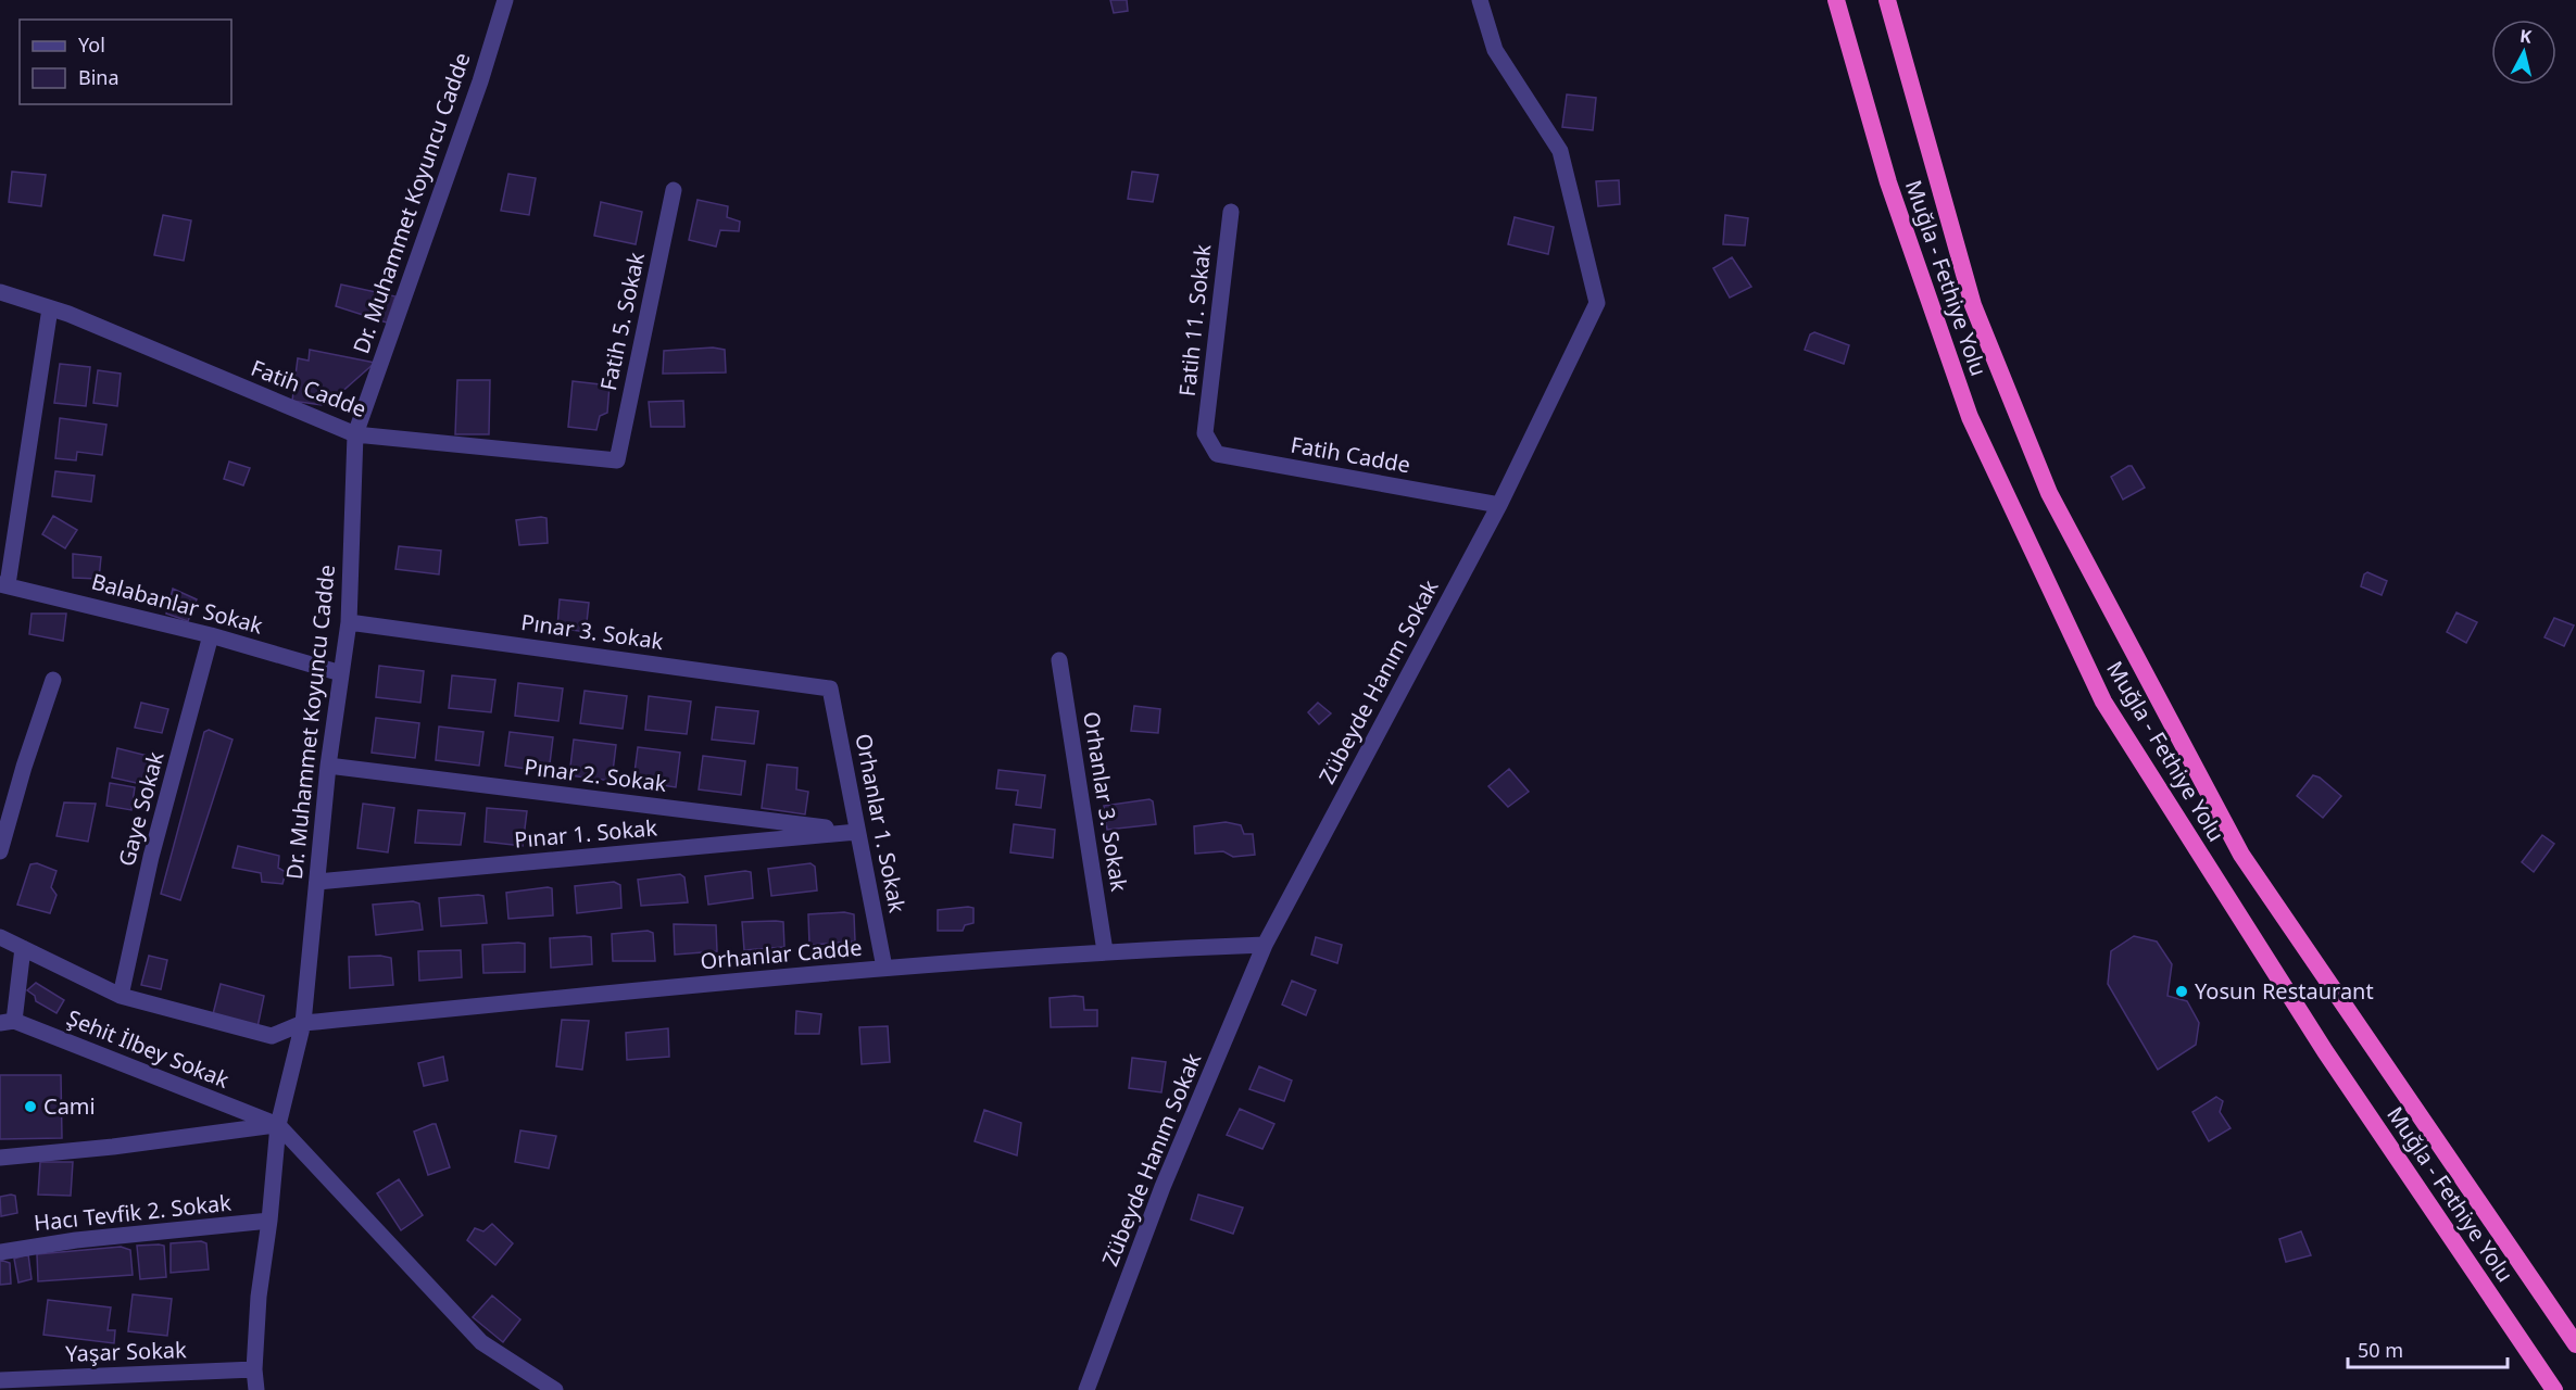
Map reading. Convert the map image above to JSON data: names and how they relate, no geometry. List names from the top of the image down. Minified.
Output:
{"streets":{"highway":["Muğla - Fethiye Yolu"],"street":["Dr. Muhammet Koyuncu Cadde","Fatih 11. Sokak","Fatih 5. Sokak","Fatih Cadde","Balabanlar Sokak","Pınar 3. Sokak","Zübeyde Hanım Sokak","Pınar 2. Sokak","Orhanlar 3. Sokak","Gaye Sokak","Orhanlar 1. Sokak","Pınar 1. Sokak","Orhanlar Cadde","Şehit İlbey Sokak","Hacı Tevfik 2. Sokak","Yaşar Sokak"]},"crossings":[["Dr. Muhammet Koyuncu Cadde","Fatih Cadde"],["Dr. Muhammet Koyuncu Cadde","Balabanlar Sokak"],["Dr. Muhammet Koyuncu Cadde","Pınar 3. Sokak"],["Dr. Muhammet Koyuncu Cadde","Pınar 2. Sokak"],["Dr. Muhammet Koyuncu Cadde","Pınar 1. Sokak"],["Dr. Muhammet Koyuncu Cadde","Orhanlar Cadde"],["Dr. Muhammet Koyuncu Cadde","Şehit İlbey Sokak"],["Dr. Muhammet Koyuncu Cadde","Hacı Tevfik 2. Sokak"],["Dr. Muhammet Koyuncu Cadde","Yaşar Sokak"],["Fatih 11. Sokak","Fatih Cadde"],["Fatih 5. Sokak","Fatih Cadde"],["Fatih Cadde","Zübeyde Hanım Sokak"],["Balabanlar Sokak","Gaye Sokak"],["Pınar 3. Sokak","Orhanlar 1. Sokak"],["Zübeyde Hanım Sokak","Orhanlar Cadde"],["Pınar 2. Sokak","Orhanlar 1. Sokak"],["Pınar 2. Sokak","Pınar 1. Sokak"],["Orhanlar 3. Sokak","Orhanlar Cadde"],["Gaye Sokak","Orhanlar Cadde"],["Orhanlar 1. Sokak","Pınar 1. Sokak"],["Orhanlar 1. Sokak","Orhanlar Cadde"]],"places":["Yosun Restaurant","Cami"],"legend":["Yol","Bina"],"scale_bar":"50 m","north":"top"}
